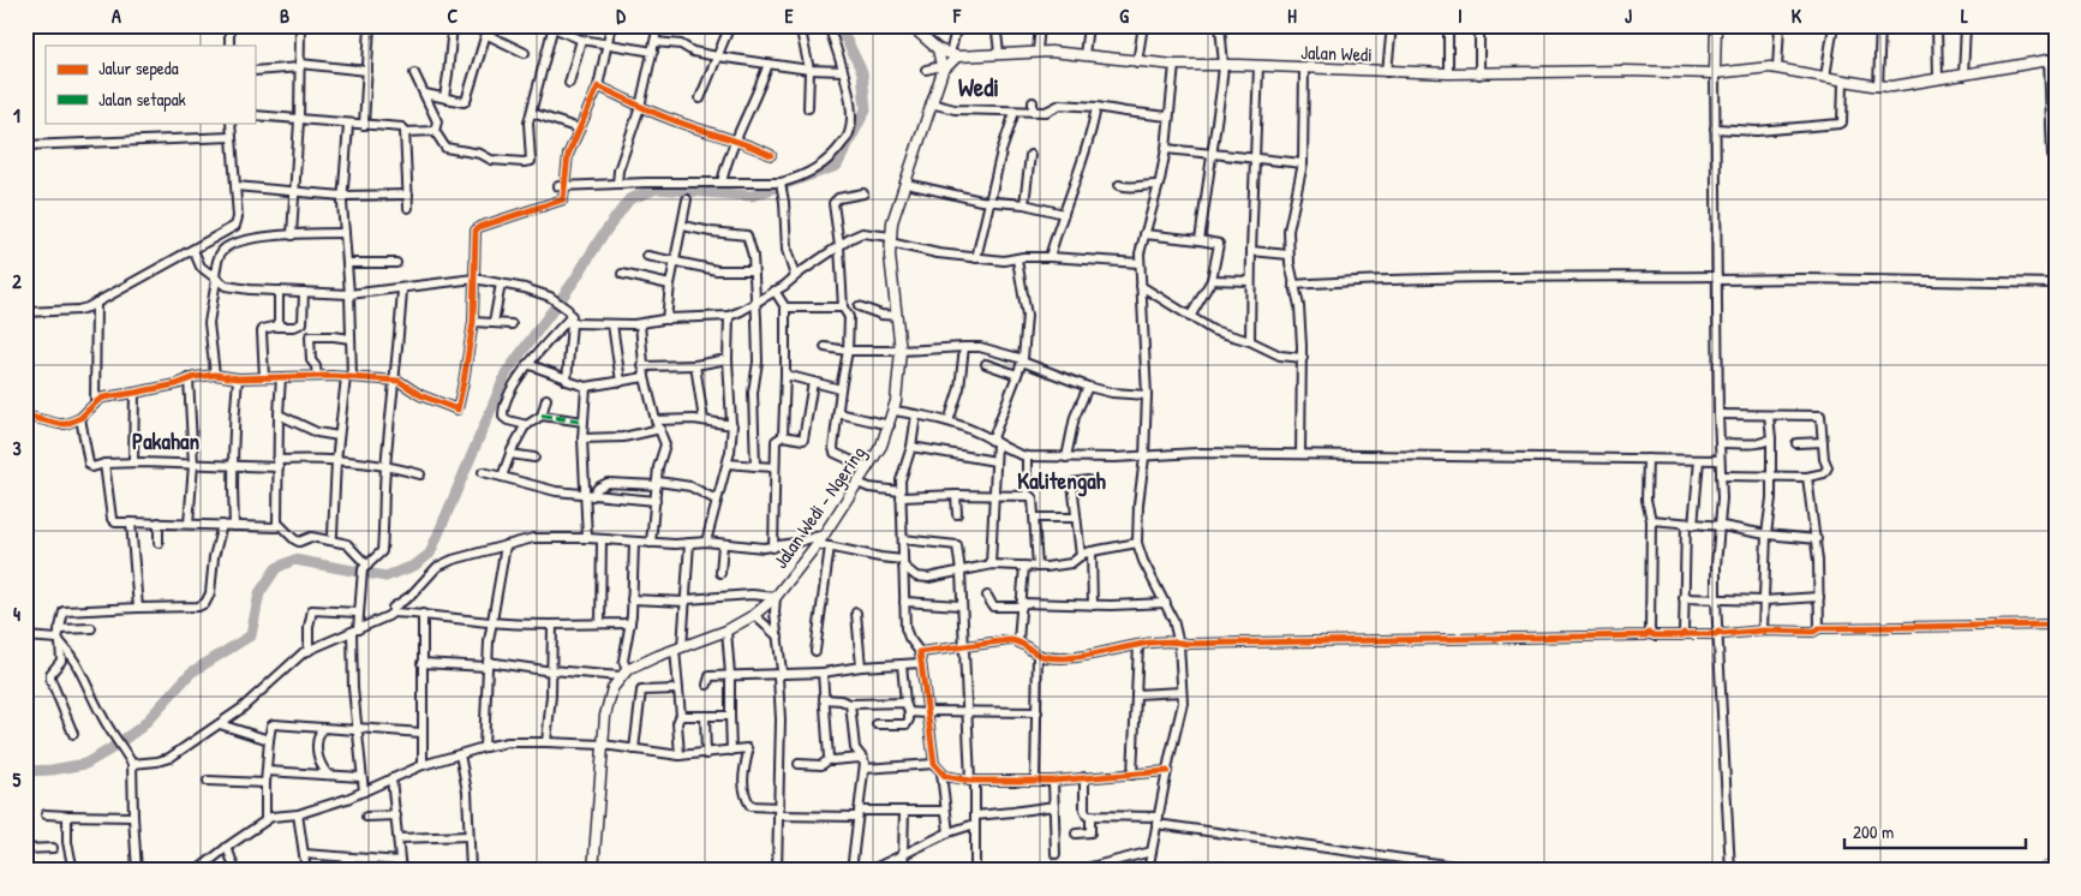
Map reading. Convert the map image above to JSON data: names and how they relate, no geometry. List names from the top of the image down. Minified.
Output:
{"streets":{"main road":["Jalan Wedi","Jalan Wedi - Ngering"]},"districts":["Wedi","Pakahan","Kalitengah"],"legend":["Jalur sepeda","Jalan setapak"],"scale_bar":"200 m","grid":{"columns":["A","B","C","D","E","F","G","H","I","J","K","L"],"rows":["1","2","3","4","5"]}}
